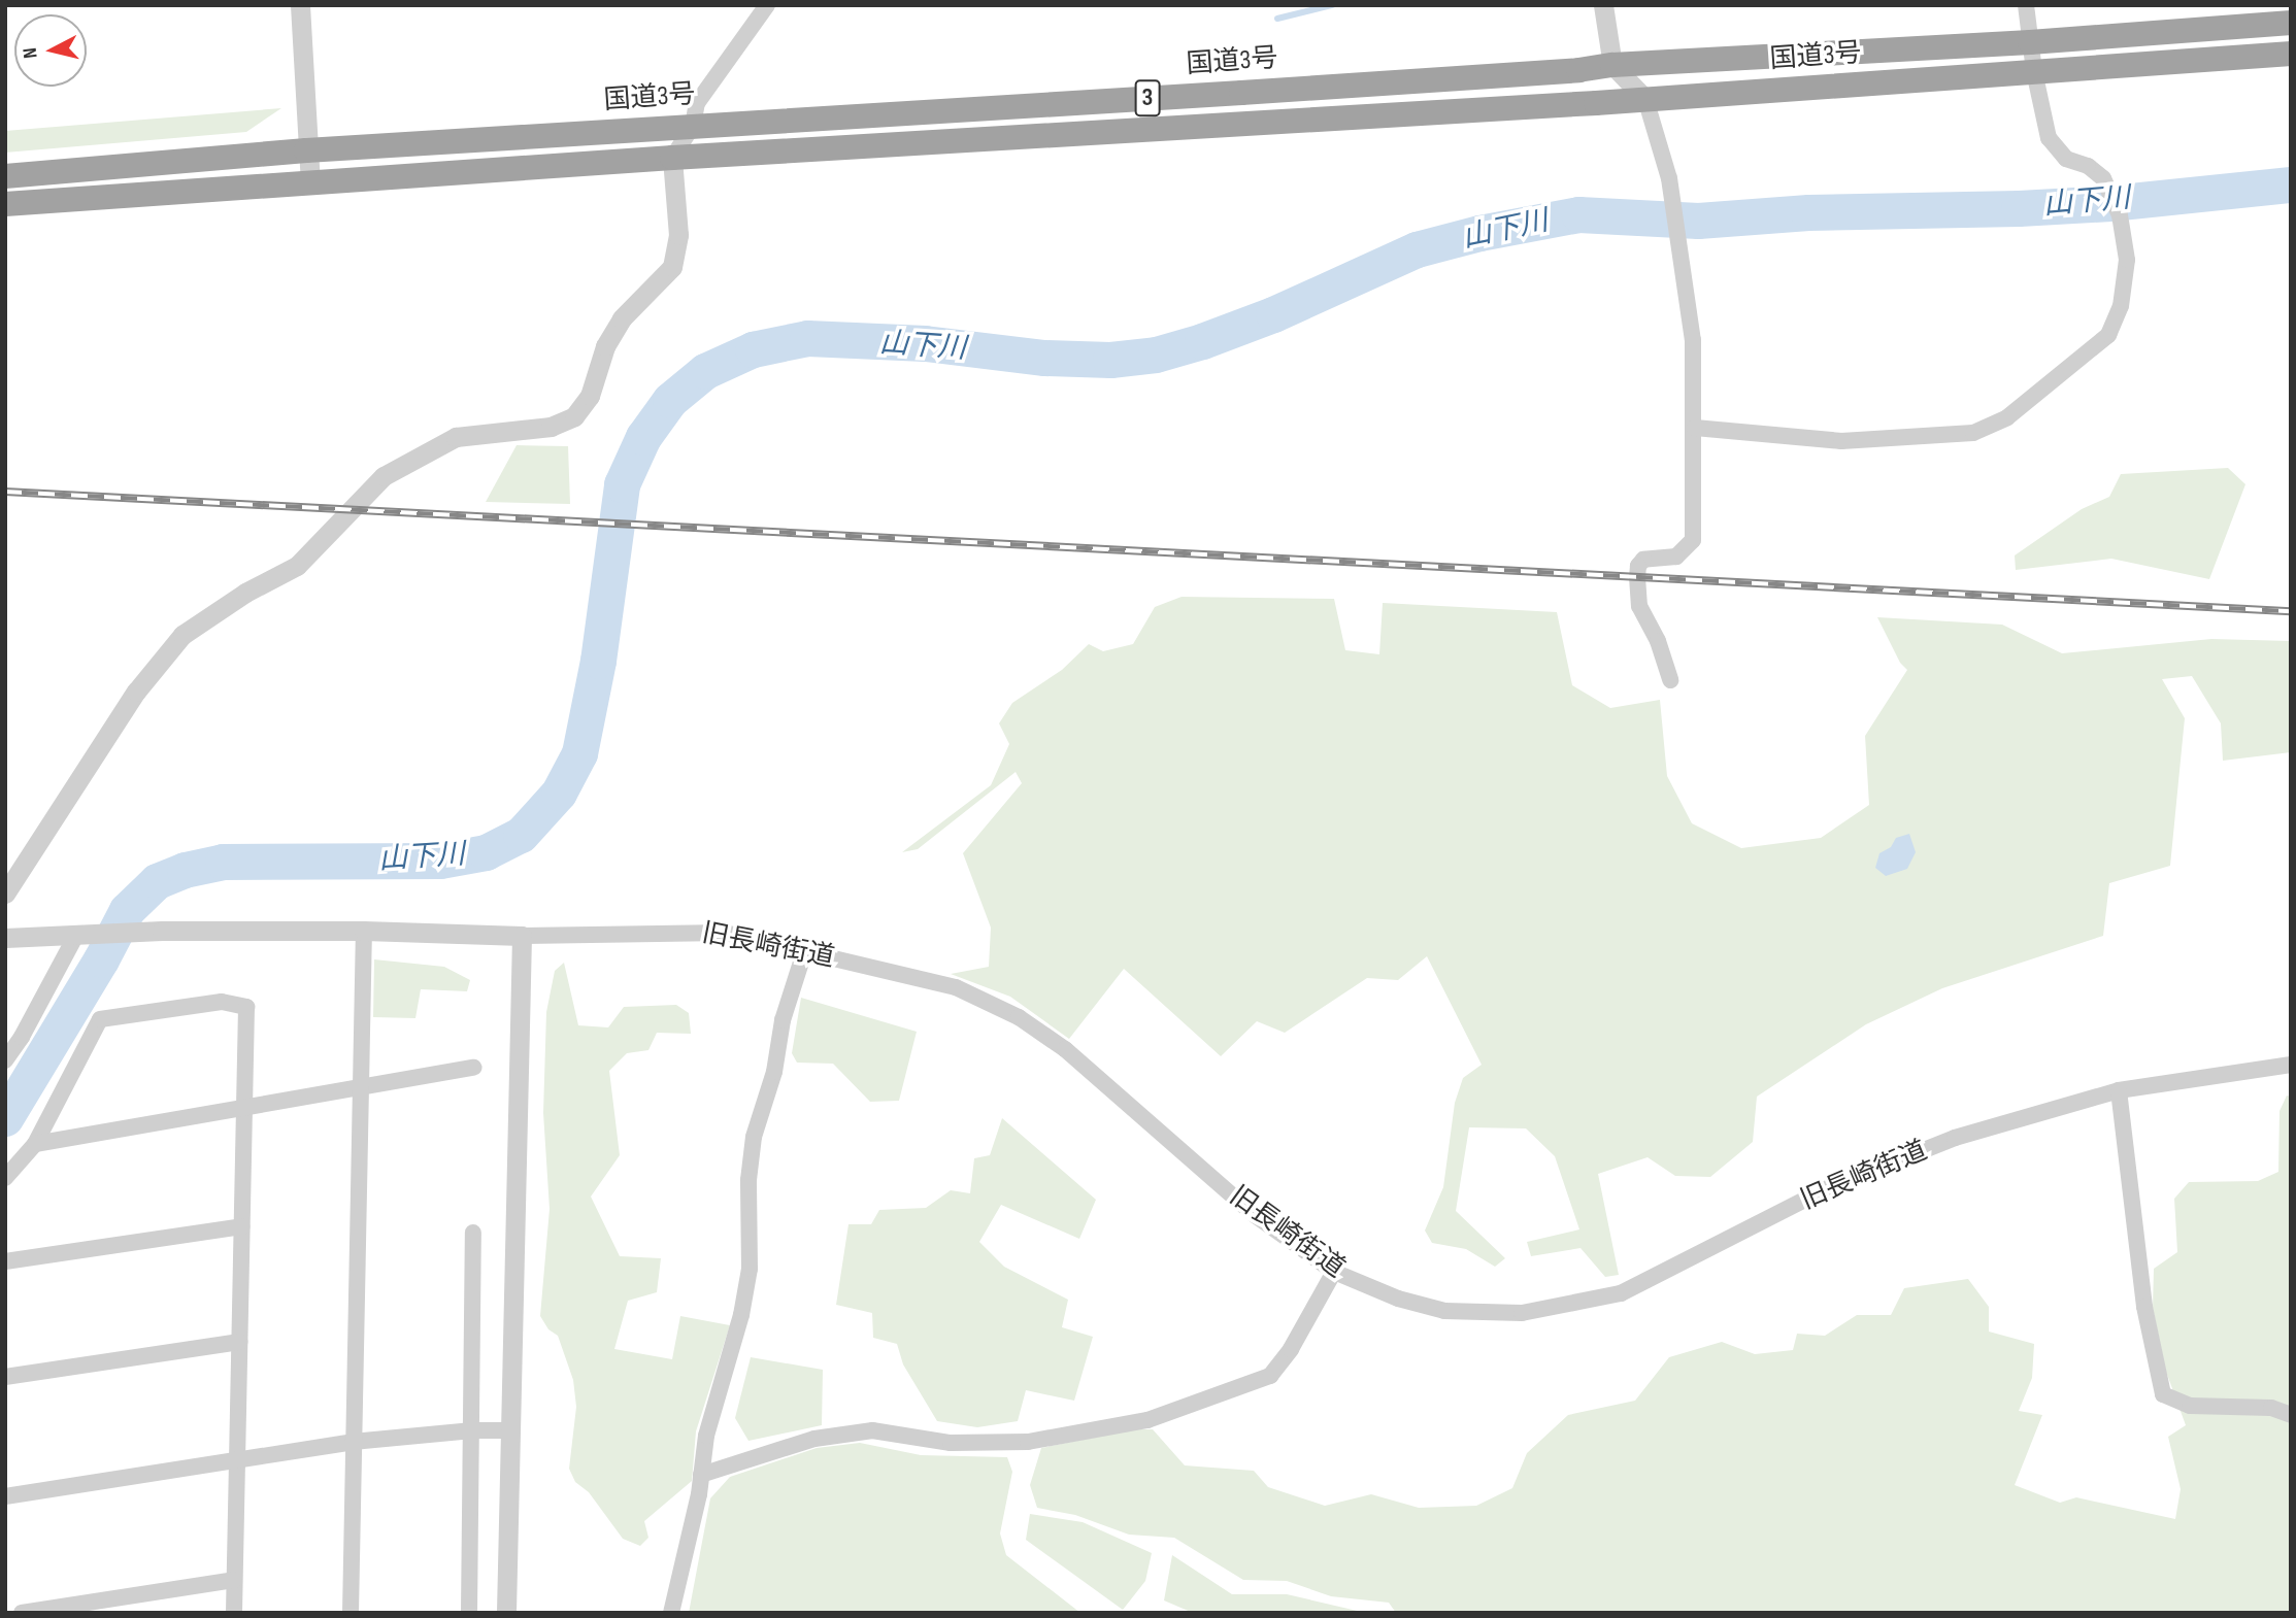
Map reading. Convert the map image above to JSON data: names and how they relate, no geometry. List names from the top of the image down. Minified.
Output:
{"streets":{"highway":["国道3号","3"],"street":["旧長崎街道"]},"water":["山下川"],"north":"left"}
